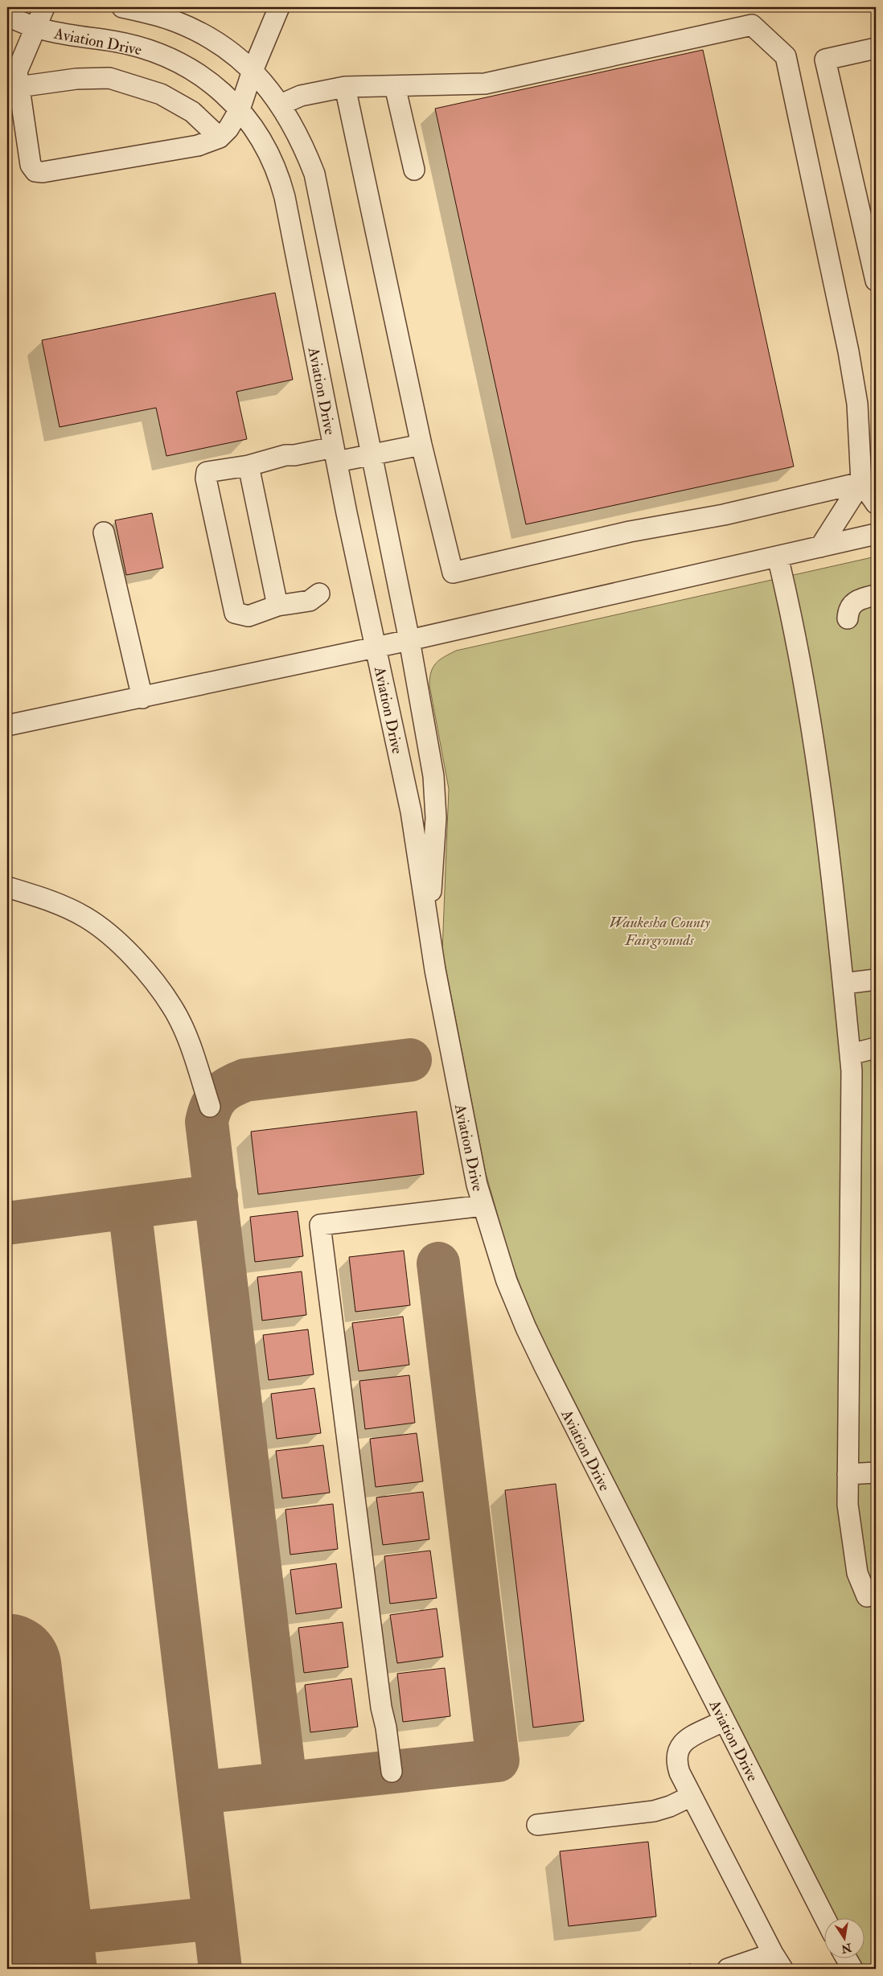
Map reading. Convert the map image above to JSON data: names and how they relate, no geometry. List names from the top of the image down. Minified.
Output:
{"streets":{"street":["Aviation Drive"]},"parks":["Waukesha County Fairgrounds"],"north":"bottom"}
